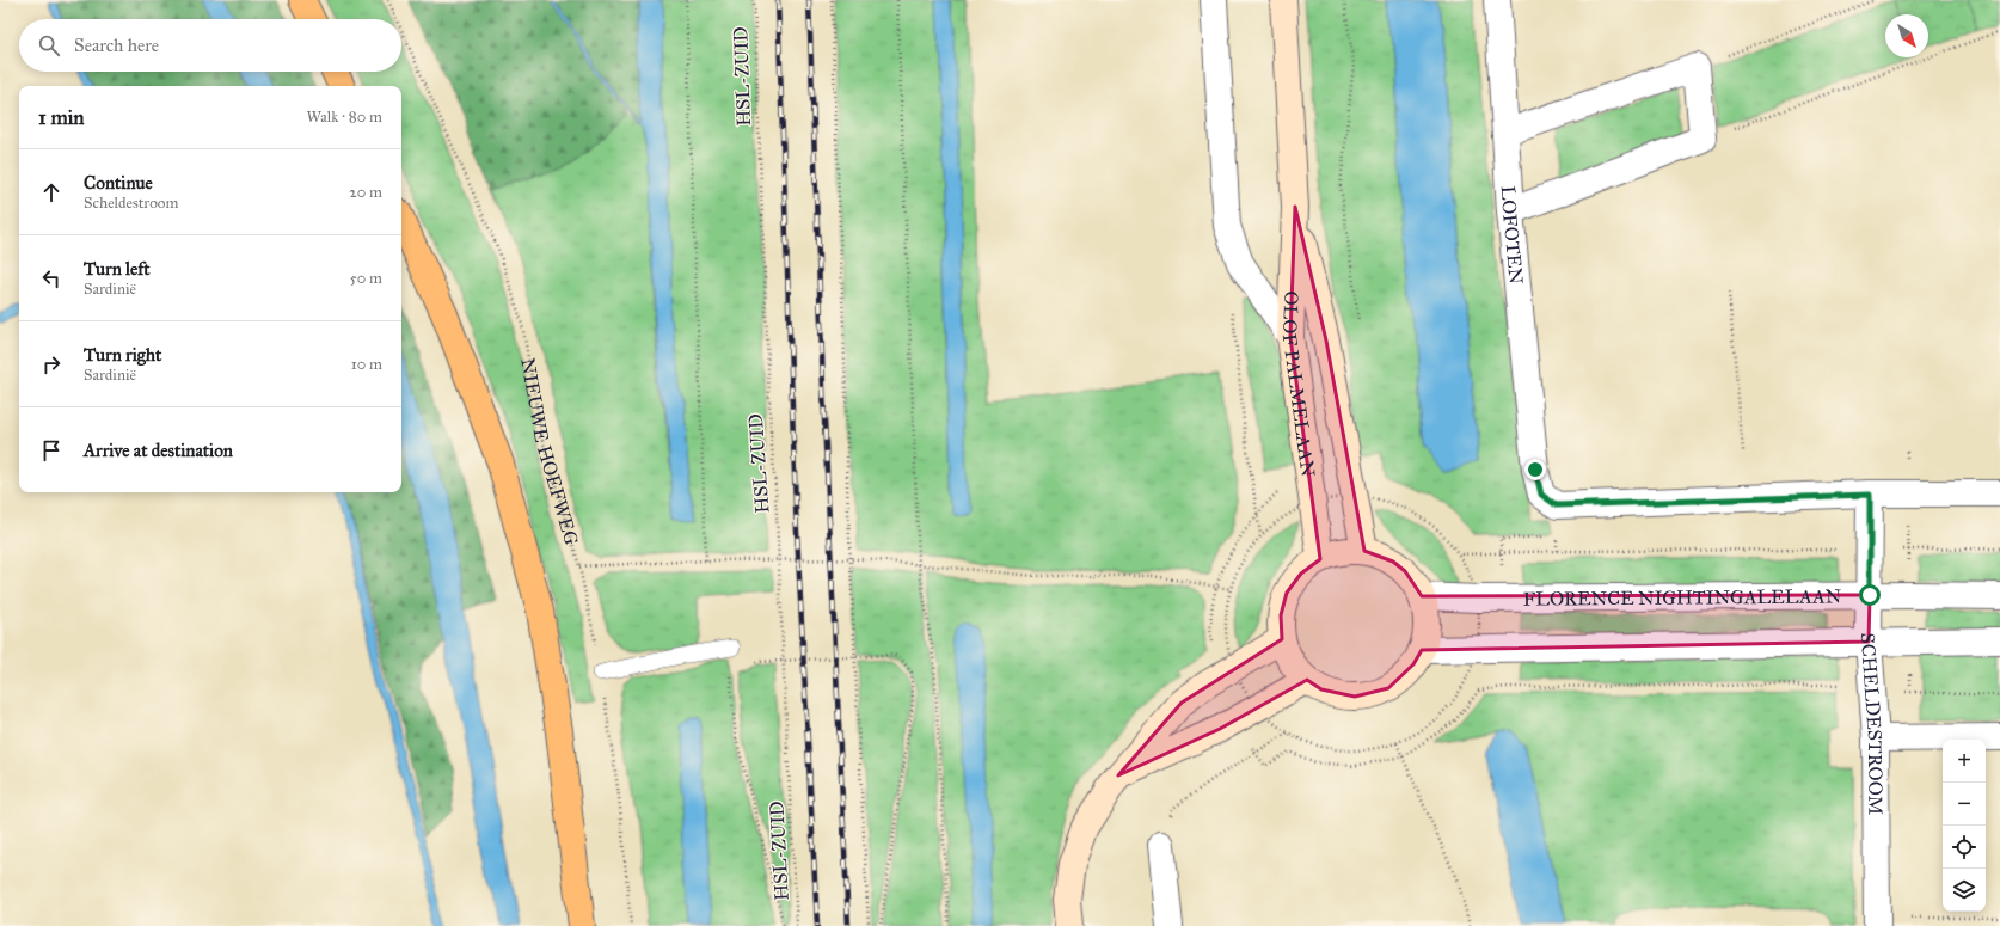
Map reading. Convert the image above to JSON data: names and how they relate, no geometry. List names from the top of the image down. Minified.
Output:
{"streets":{"street":["LOFOTEN","OLOF PALMELAAN","FLORENCE NIGHTINGALELAAN","SCHELDESTROOM"],"path":["HSL-ZUID","NIEUWE HOEFWEG"]},"crossings":[["LOFOTEN","SCHELDESTROOM"],["OLOF PALMELAAN","FLORENCE NIGHTINGALELAAN"],["FLORENCE NIGHTINGALELAAN","SCHELDESTROOM"]],"north":"bottom right","page":{"search":"Search here","heading":["1 min","Walk · 80 m"],"list":[["Continue","Scheldestroom","20 m"],["Turn left","Sardinië","50 m"],["Turn right","Sardinië","10 m"],"Arrive at destination"],"map_buttons":["+","−"]}}
